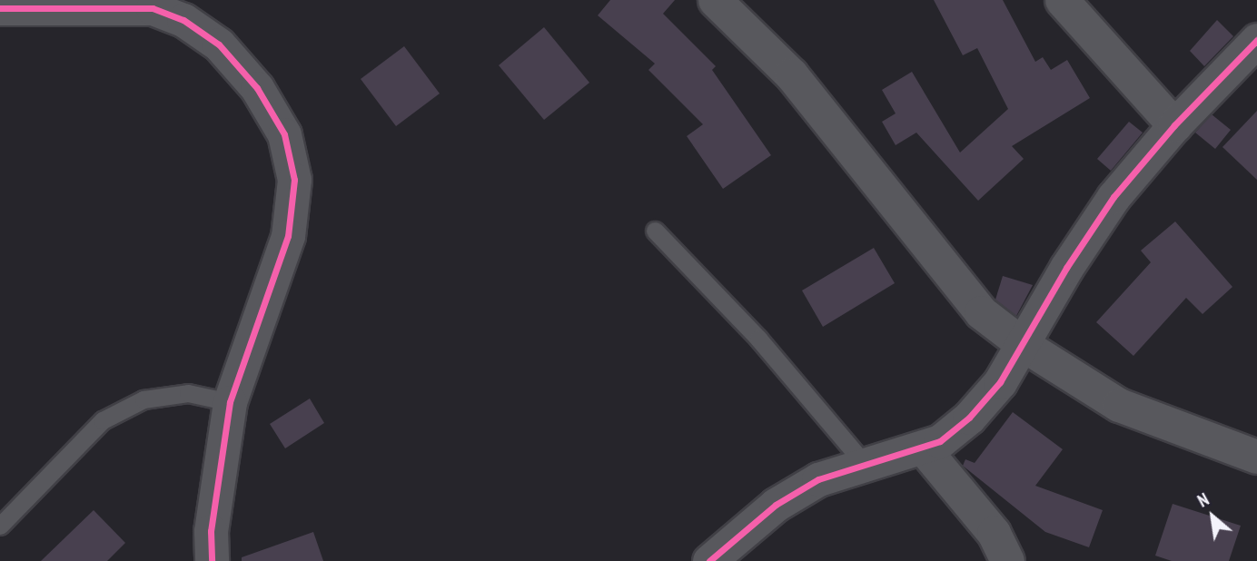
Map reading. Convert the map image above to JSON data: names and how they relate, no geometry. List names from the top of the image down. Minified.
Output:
{"north":"top left"}
